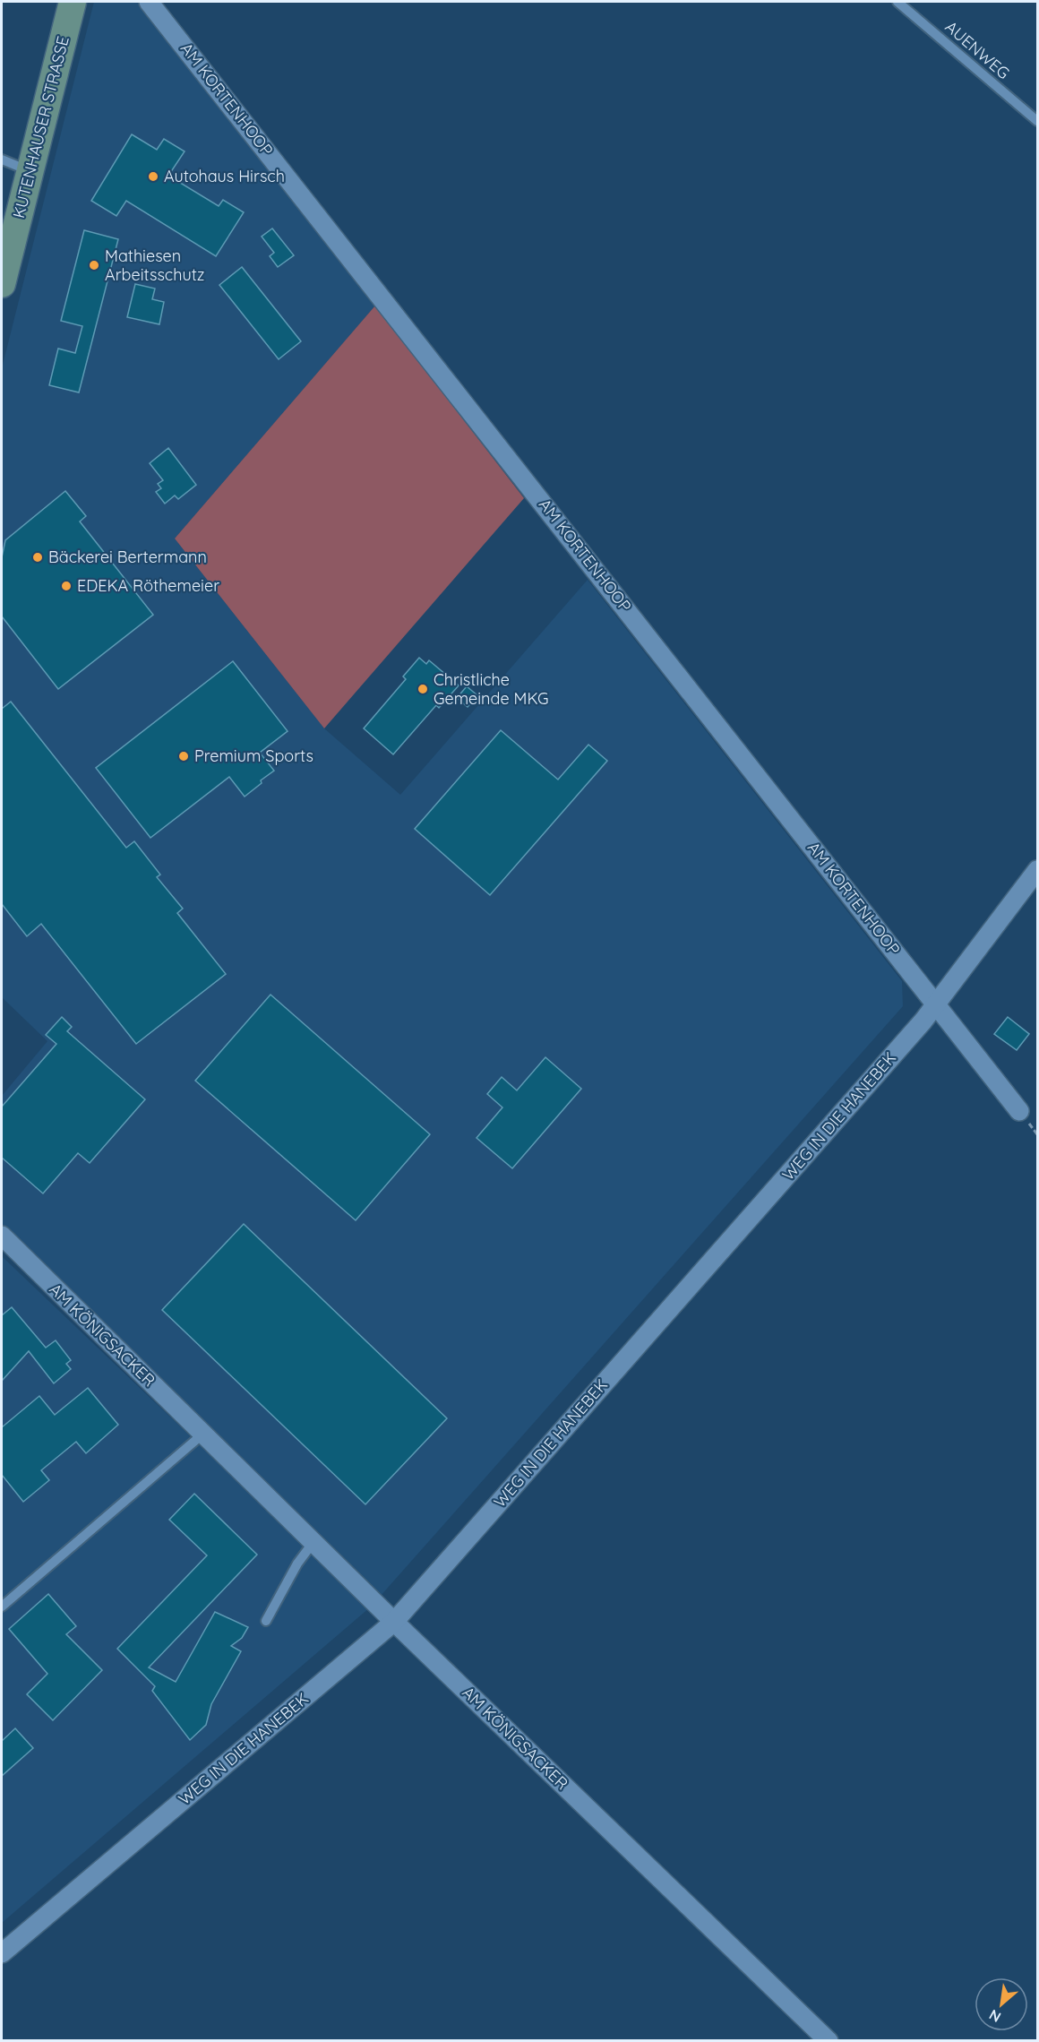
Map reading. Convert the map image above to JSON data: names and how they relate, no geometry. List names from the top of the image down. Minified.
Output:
{"streets":{"street":["AM KORTENHOOP","KUTENHAUSER STRASSE","WEG IN DIE HANEBEK","AM KÖNIGSACKER"],"lane":["AUENWEG"]},"crossings":[["AM KORTENHOOP","WEG IN DIE HANEBEK"],["WEG IN DIE HANEBEK","AM KÖNIGSACKER"]],"places":["Autohaus Hirsch","Mathiesen Arbeitsschutz","Bäckerei Bertermann","EDEKA Röthemeier","Christliche Gemeinde MKG","Premium Sports"],"north":"bottom left"}
